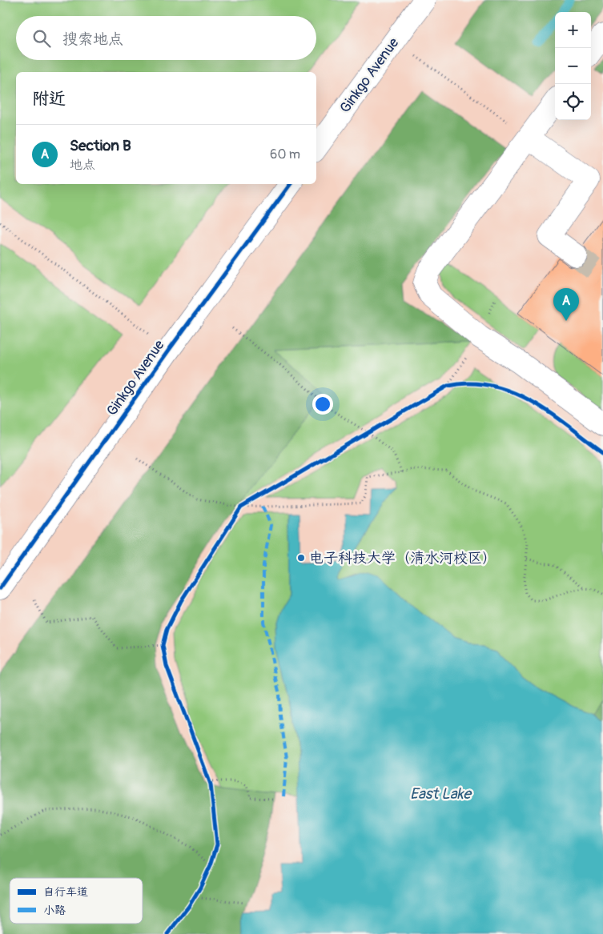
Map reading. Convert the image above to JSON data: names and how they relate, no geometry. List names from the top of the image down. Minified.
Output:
{"streets":{"street":["Ginkgo Avenue"]},"water":["East Lake"],"places":["电子科技大学（清水河校区）"],"legend":["自行车道","小路"],"page":{"map_buttons":["+","−"],"search":"搜索地点","heading":"附近","list":[{"mark":"A","name":"Section B","note":"地点","value":"60 m"}],"pins":"A"}}
